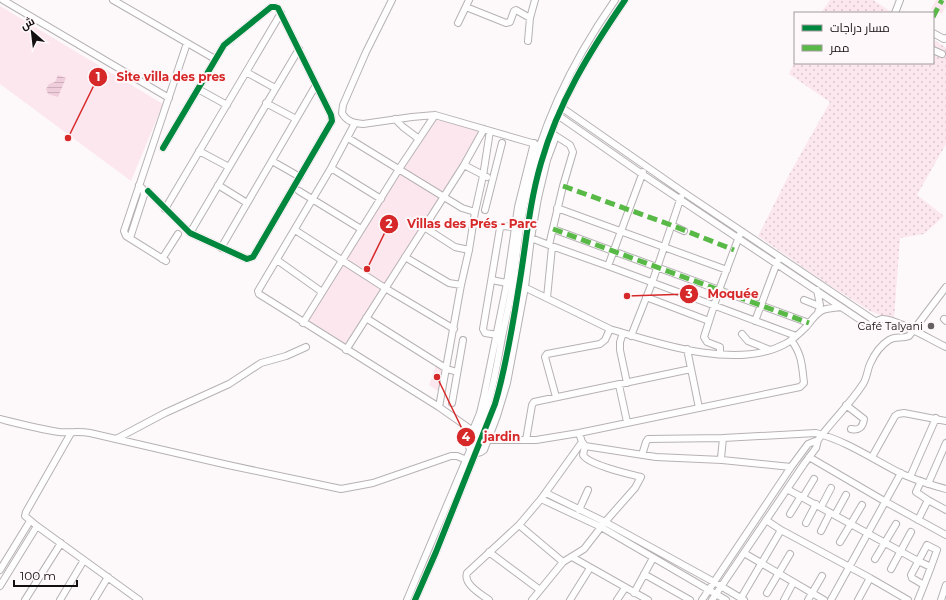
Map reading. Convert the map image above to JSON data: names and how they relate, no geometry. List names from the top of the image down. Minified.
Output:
{"places":["Site villa des pres","Villas des Prés - Parc","Moquée","Café Talyani","jardin"],"legend":["مسار دراجات","ممر"],"scale_bar":"100 m","north":"top left"}
